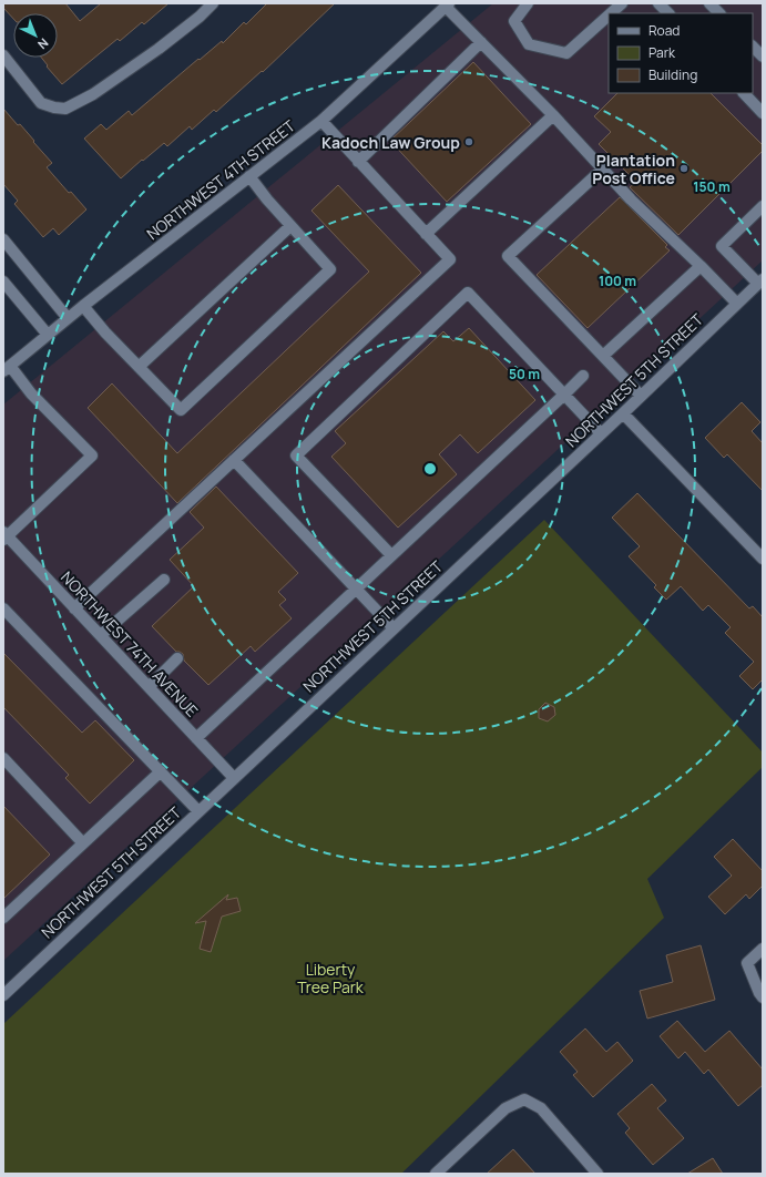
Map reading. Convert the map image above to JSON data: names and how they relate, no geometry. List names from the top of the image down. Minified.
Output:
{"streets":{"street":["NORTHWEST 4TH STREET","NORTHWEST 5TH STREET","NORTHWEST 74TH AVENUE"]},"crossings":[["NORTHWEST 5TH STREET","NORTHWEST 74TH AVENUE"]],"parks":["Liberty Tree Park"],"places":["Kadoch Law Group","Plantation Post Office"],"legend":["Road","Park","Building"],"north":"bottom right","rings":["150 m","100 m","50 m"]}
